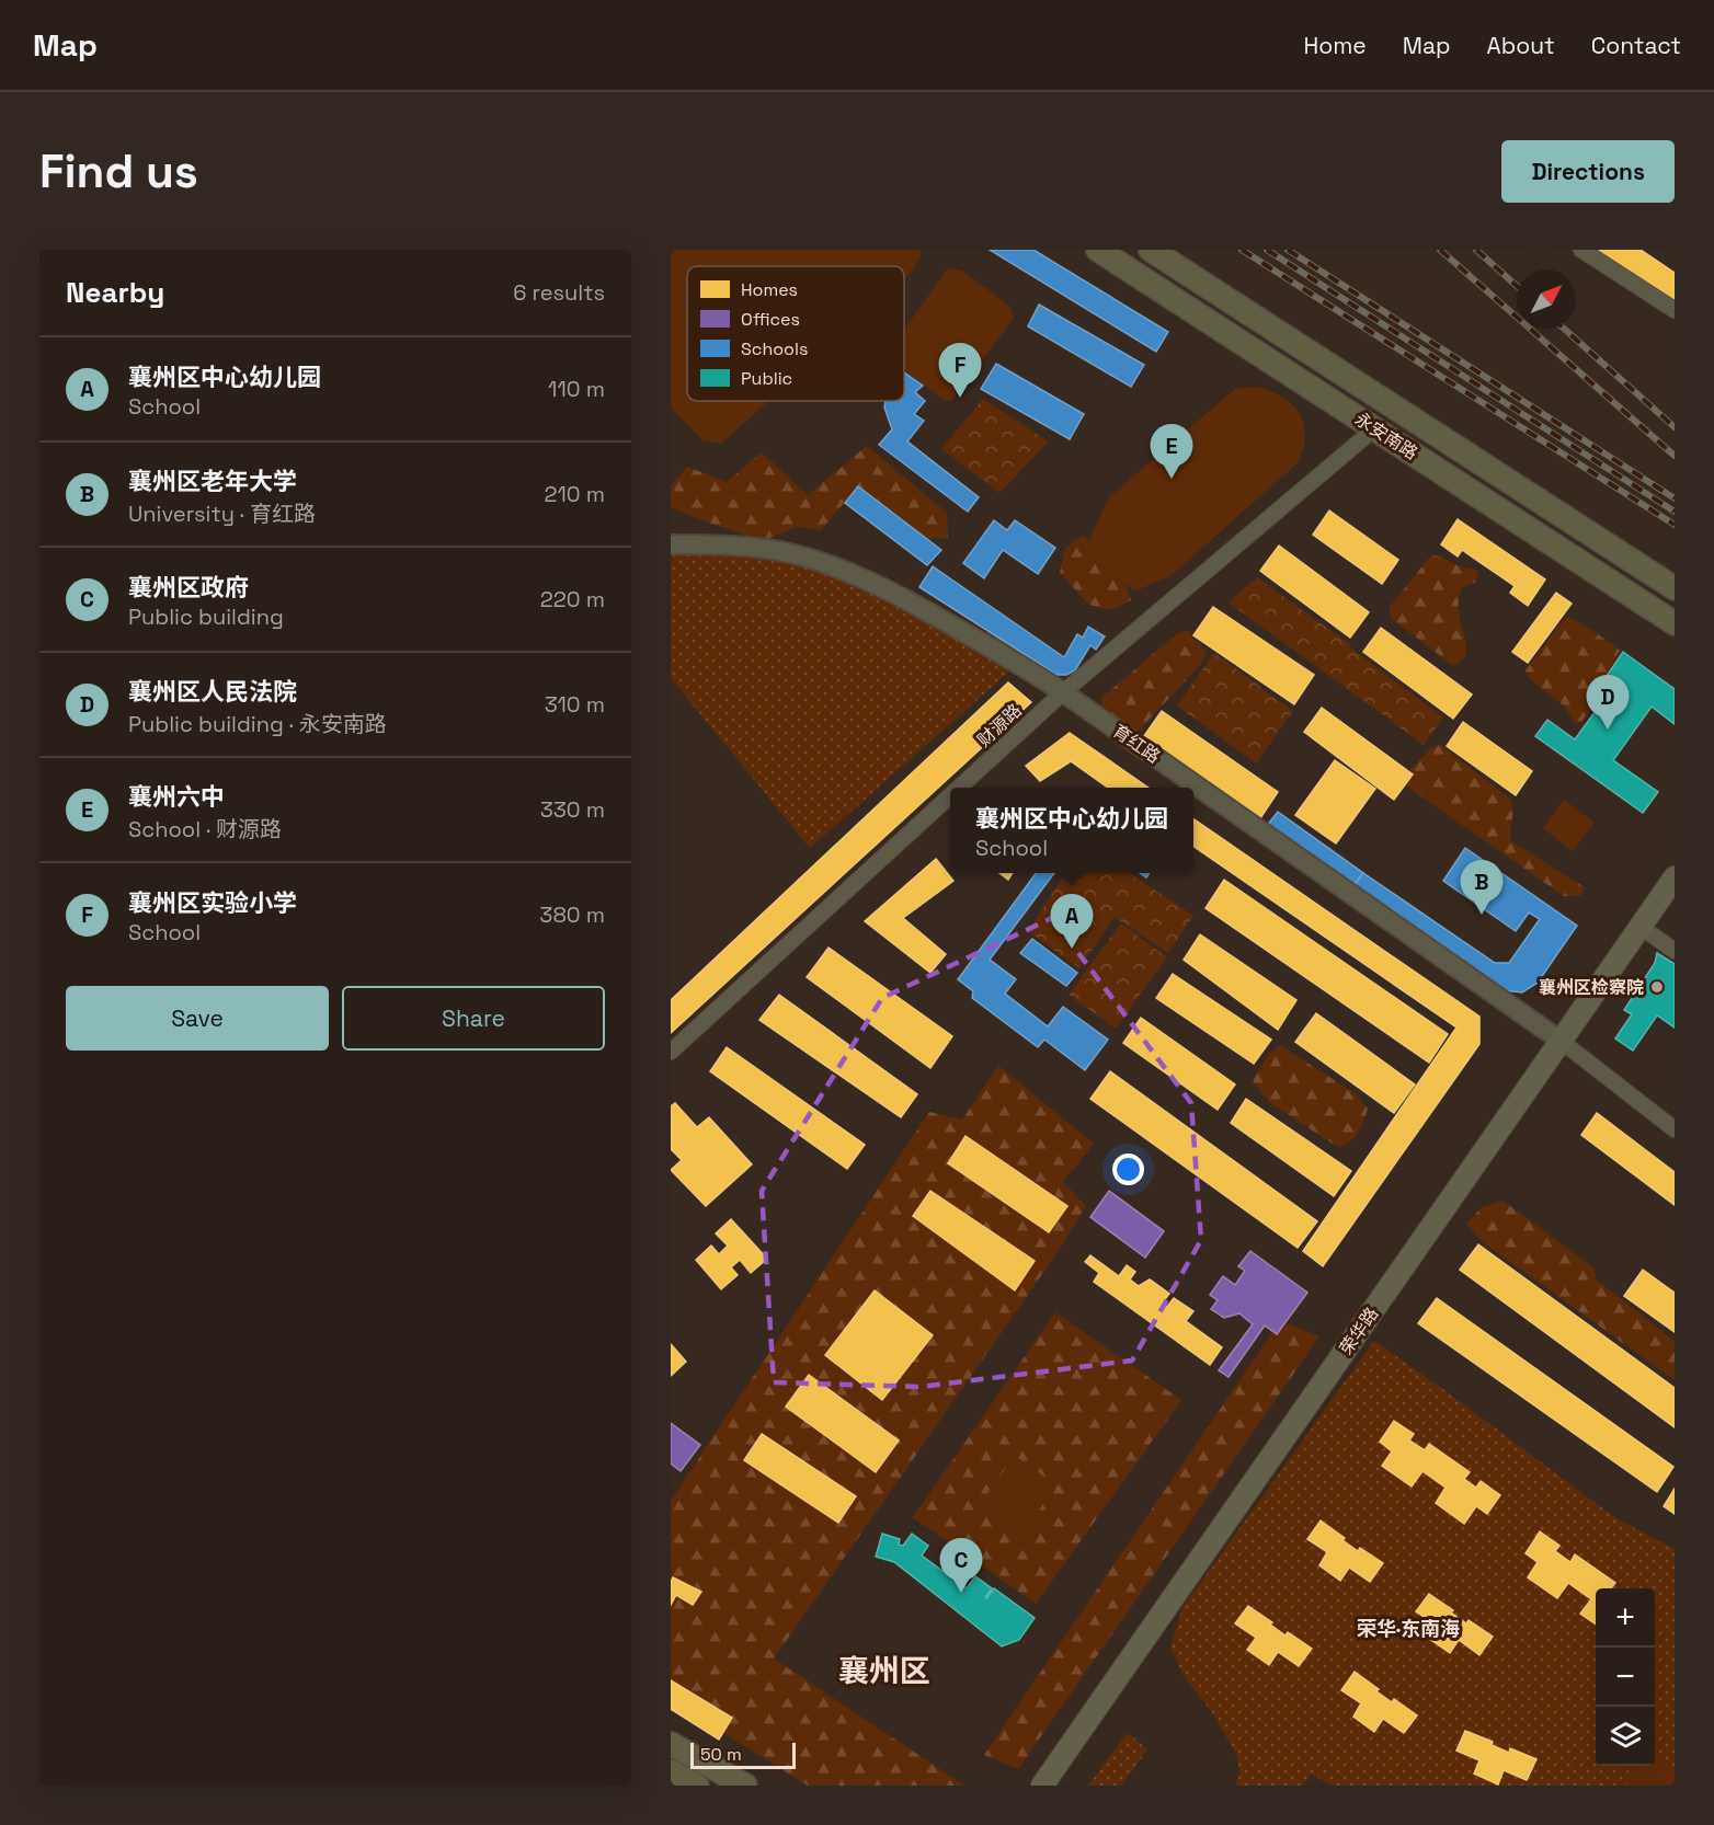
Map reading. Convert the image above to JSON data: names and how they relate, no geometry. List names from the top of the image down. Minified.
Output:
{"streets":{"main road":["永安南路","荣华路"],"street":["财源路","育红路"]},"crossings":[["财源路","育红路"],["育红路","荣华路"]],"districts":["荣华·东南海","襄州区"],"places":["襄州区检察院"],"legend":["Homes","Offices","Schools","Public"],"scale_bar":"50 m","north":"top right","page":{"header":"Map","nav":["Home","Map","About","Contact"],"buttons":["Directions",["Save","Share"]],"title":"Find us","heading":["Nearby","6 results"],"list":[{"mark":"A","name":"襄州区中心幼儿园","note":"School","value":"110 m"},{"mark":"B","name":"襄州区老年大学","note":"University · 育红路","value":"210 m"},{"mark":"C","name":"襄州区政府","note":"Public building","value":"220 m"},{"mark":"D","name":"襄州区人民法院","note":"Public building · 永安南路","value":"310 m"},{"mark":"E","name":"襄州六中","note":"School · 财源路","value":"330 m"},{"mark":"F","name":"襄州区实验小学","note":"School","value":"380 m"}],"pins":["F","E","D","B","A","C"],"popup":["襄州区中心幼儿园","School"],"map_buttons":["+","−"],"scale":"50 m"}}
